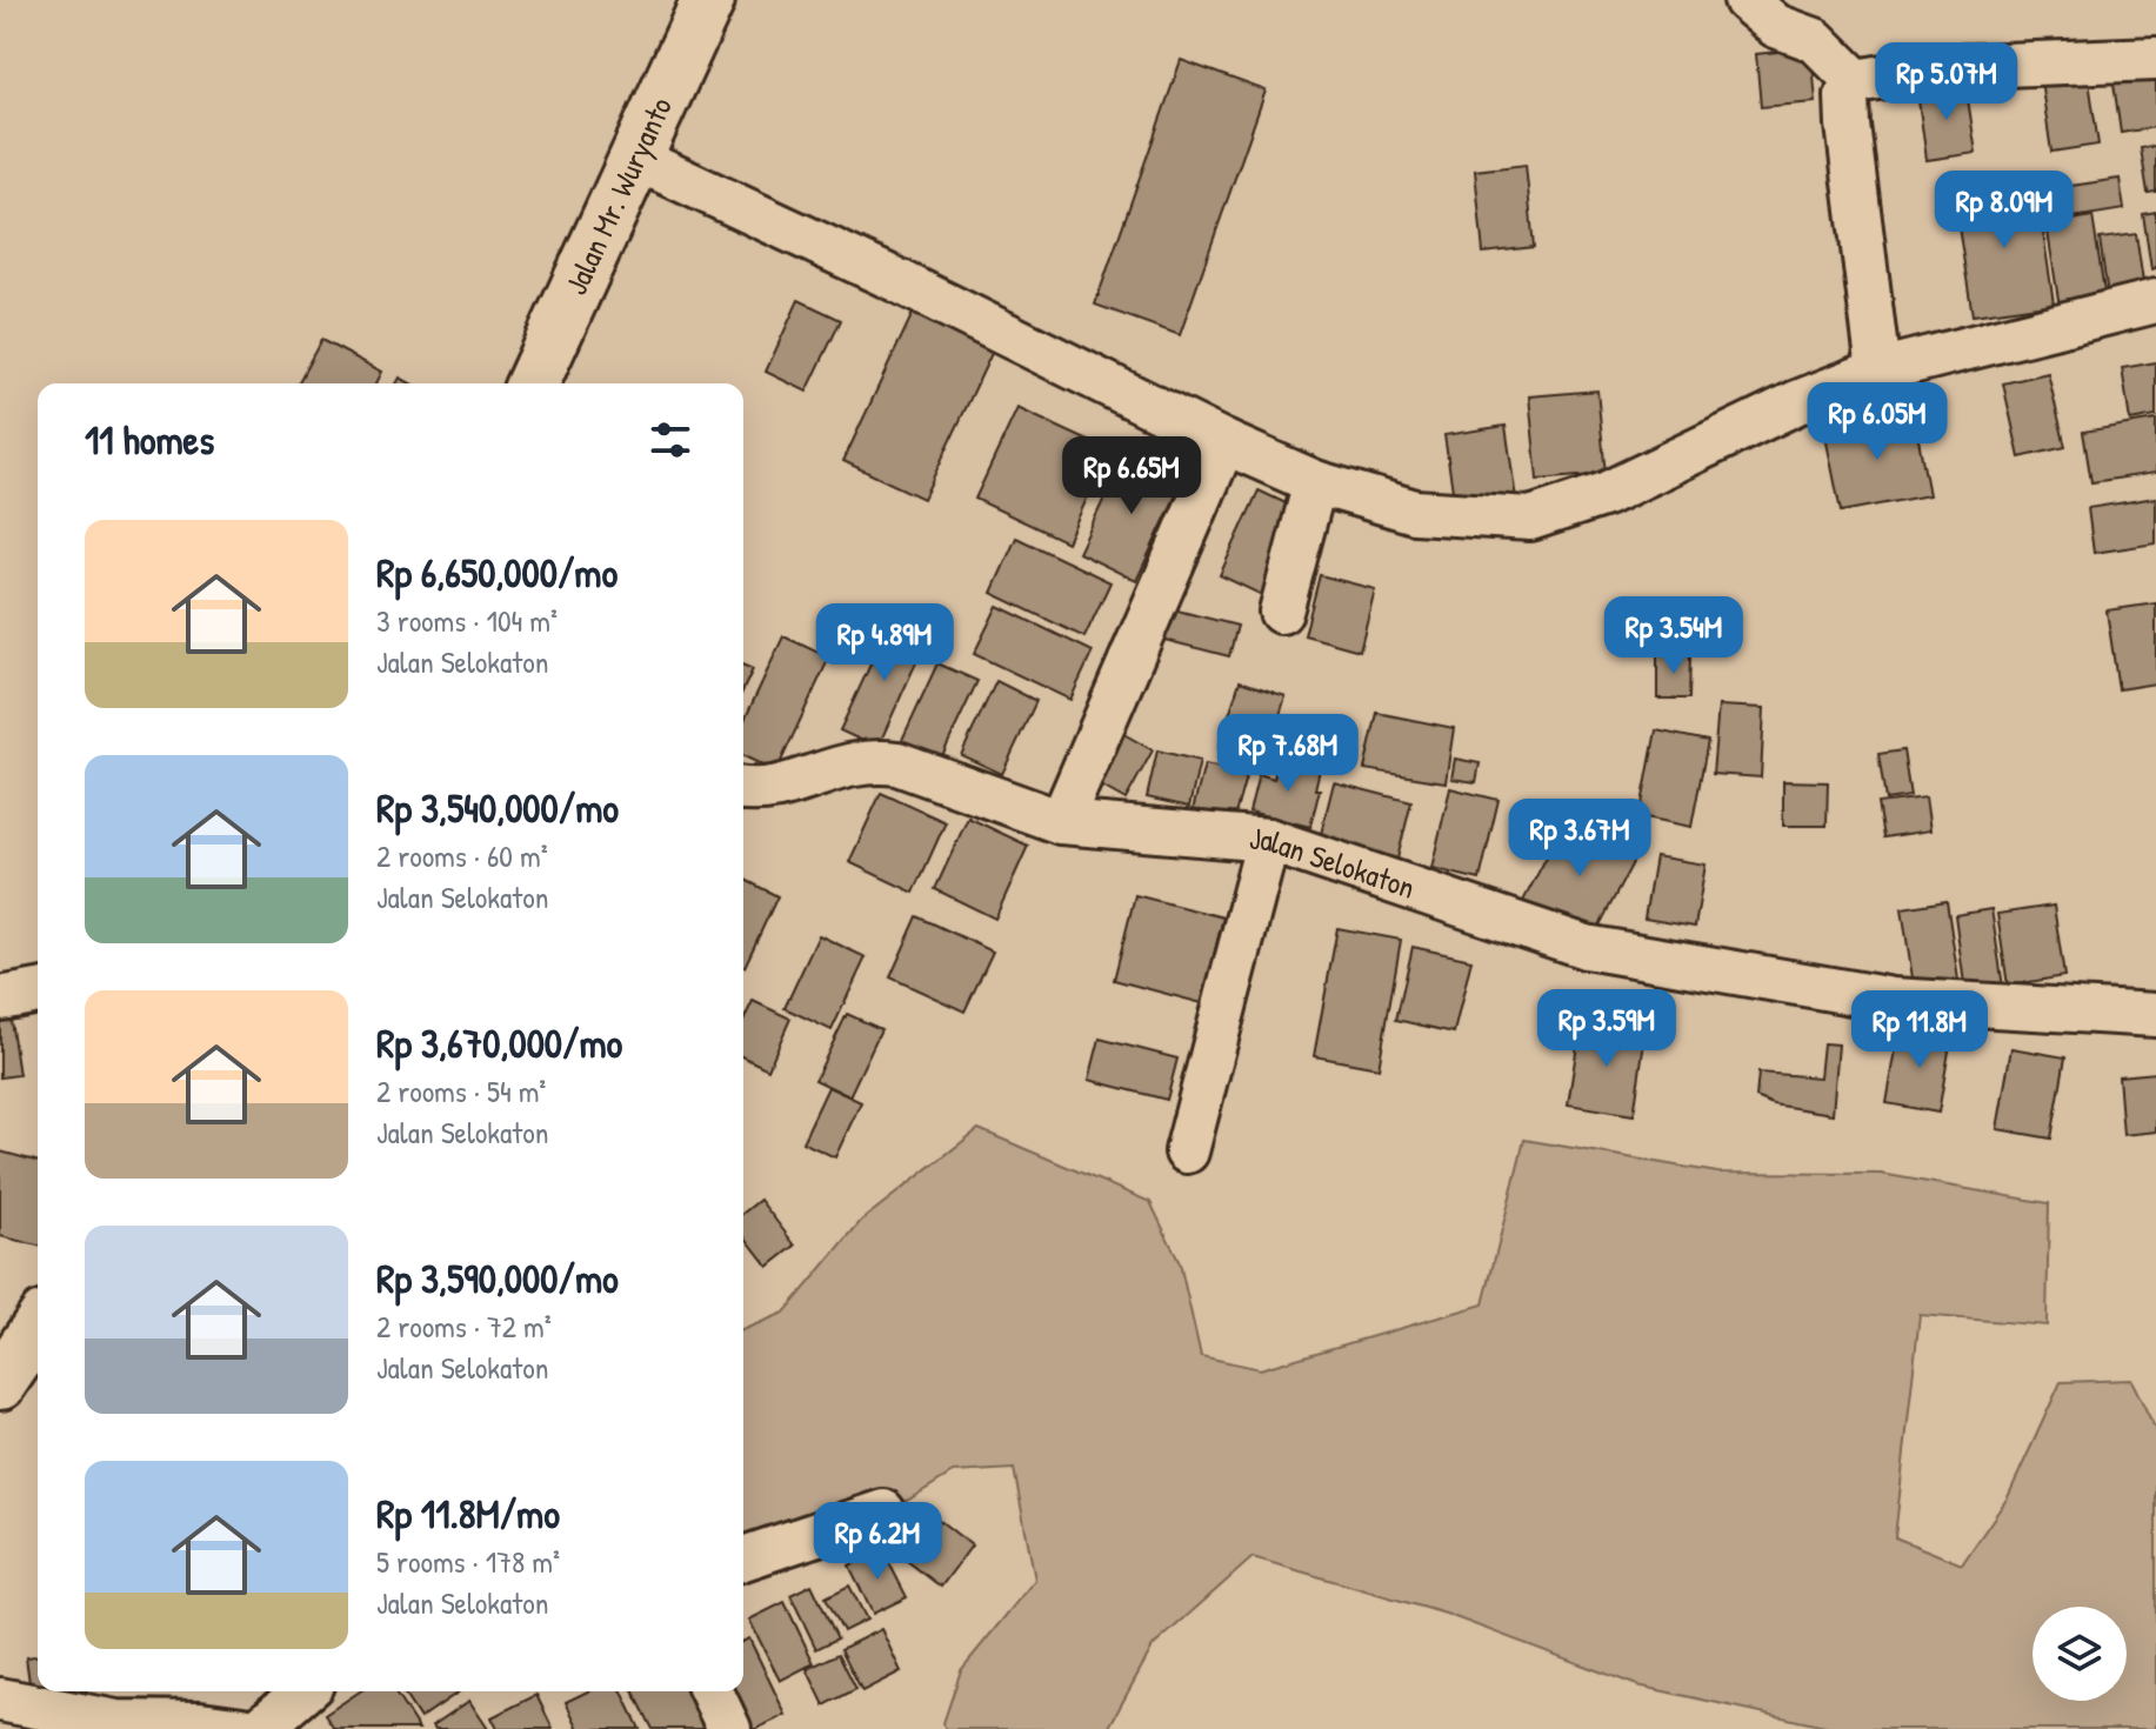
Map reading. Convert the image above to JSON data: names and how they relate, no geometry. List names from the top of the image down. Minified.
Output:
{"streets":{"main road":["Jalan Mr. Wuryanto"],"street":["Jalan Selokaton"]},"page":{"price":["Rp 5.07M","Rp 8.09M","Rp 6.05M","Rp 6.65M","Rp 3.54M","Rp 4.89M","Rp 7.68M","Rp 3.67M","Rp 3.59M","Rp 11.8M","Rp 6.2M"],"heading":"11 homes","list":[{"name":"Rp 6,650,000/mo","note":"3 rooms · 104 m² · Jalan Selokaton"},{"name":"Rp 3,540,000/mo","note":"2 rooms · 60 m² · Jalan Selokaton"},{"name":"Rp 3,670,000/mo","note":"2 rooms · 54 m² · Jalan Selokaton"},{"name":"Rp 3,590,000/mo","note":"2 rooms · 72 m² · Jalan Selokaton"},{"name":"Rp 11.8M/mo","note":"5 rooms · 178 m² · Jalan Selokaton"}]}}
